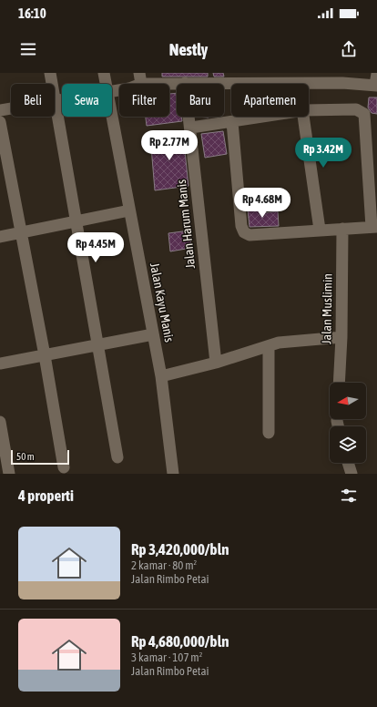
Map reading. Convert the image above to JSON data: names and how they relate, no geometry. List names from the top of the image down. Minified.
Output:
{"streets":{"street":["Jalan Harum Manis","Jalan Kayu Manis","Jalan Muslimin"]},"scale_bar":"50 m","north":"left","page":{"status":"16:10","header":"Nestly","chip":["Beli","Sewa","Filter","Baru","Apartemen"],"price":["Rp 2.77M","Rp 3.42M","Rp 4.68M","Rp 4.45M"],"scale":"50 m","heading":"4 properti","list":[{"name":"Rp 3,420,000/bln","note":"2 kamar · 80 m² · Jalan Rimbo Petai"},{"name":"Rp 4,680,000/bln","note":"3 kamar · 107 m² · Jalan Rimbo Petai"}]}}
